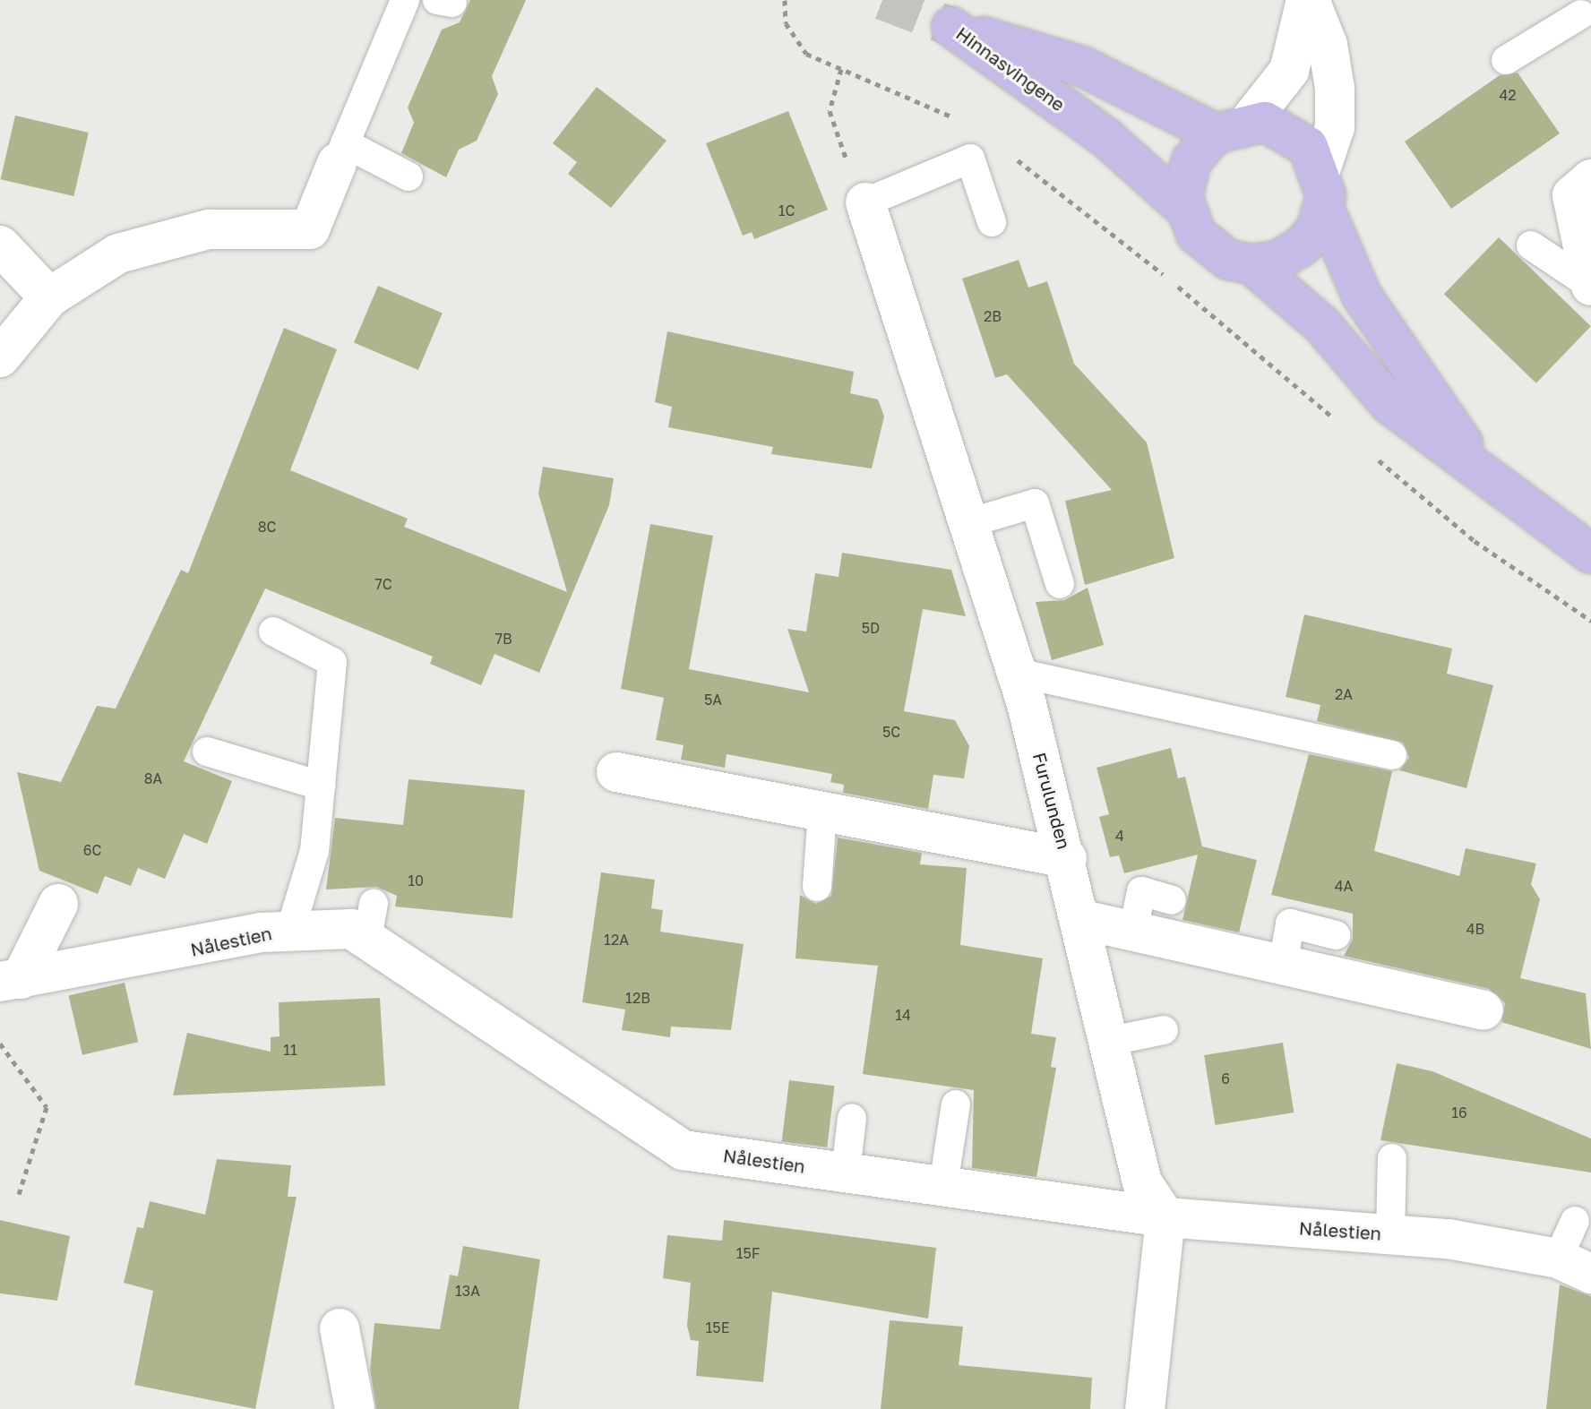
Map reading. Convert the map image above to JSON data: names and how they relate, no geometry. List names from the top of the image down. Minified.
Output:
{"streets":{"main road":["Hinnasvingene"],"street":["Furulunden","Nålestien"]},"crossings":[["Furulunden","Nålestien"]],"house_numbers":["42","1C","2B","8C","7C","5D","7B","2A","5A","5C","8A","4","6C","10","4A","4B","12A","12B","14","11","6","16","15F","13A","15E"]}
